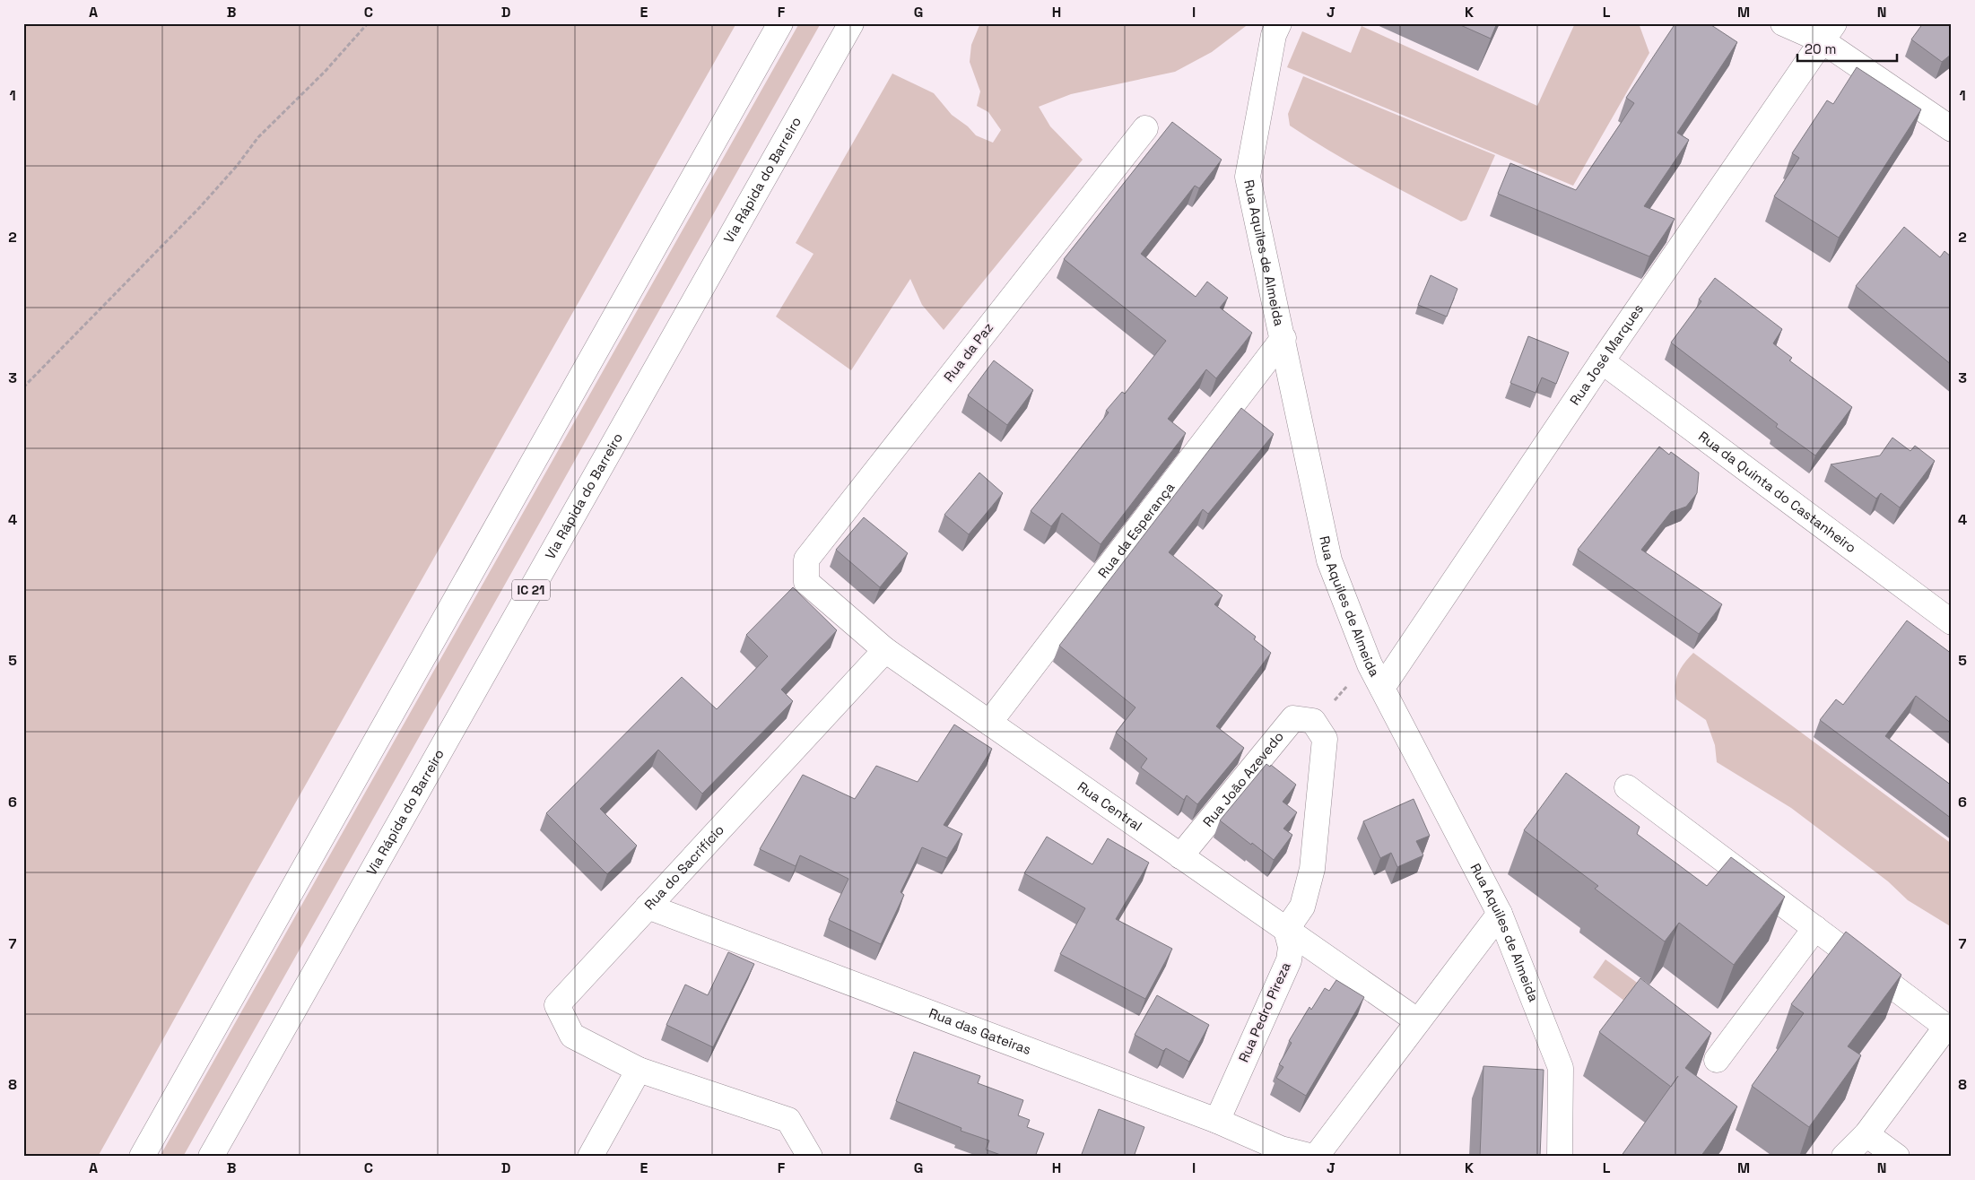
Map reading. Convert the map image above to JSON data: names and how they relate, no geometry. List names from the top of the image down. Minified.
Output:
{"streets":{"main road":["Via Rápida do Barreiro","Rua Aquiles de Almeida","Rua da Paz","Rua José Marques","Rua da Quinta do Castanheiro","Rua da Esperança","IC 21","Rua João Azevedo","Rua Central","Rua do Sacrifício","Rua Pedro Pireza","Rua das Gateiras"]},"crossings":[["Rua Aquiles de Almeida","Rua José Marques"],["Rua Aquiles de Almeida","Rua da Esperança"],["Rua da Paz","Rua Central"],["Rua José Marques","Rua da Quinta do Castanheiro"],["Rua da Esperança","Rua Central"],["Rua João Azevedo","Rua Central"],["Rua Central","Rua do Sacrifício"],["Rua Central","Rua Pedro Pireza"],["Rua do Sacrifício","Rua das Gateiras"],["Rua Pedro Pireza","Rua das Gateiras"]],"scale_bar":"20 m","grid":{"columns":["A","B","C","D","E","F","G","H","I","J","K","L","M","N"],"rows":["1","2","3","4","5","6","7","8"]}}
